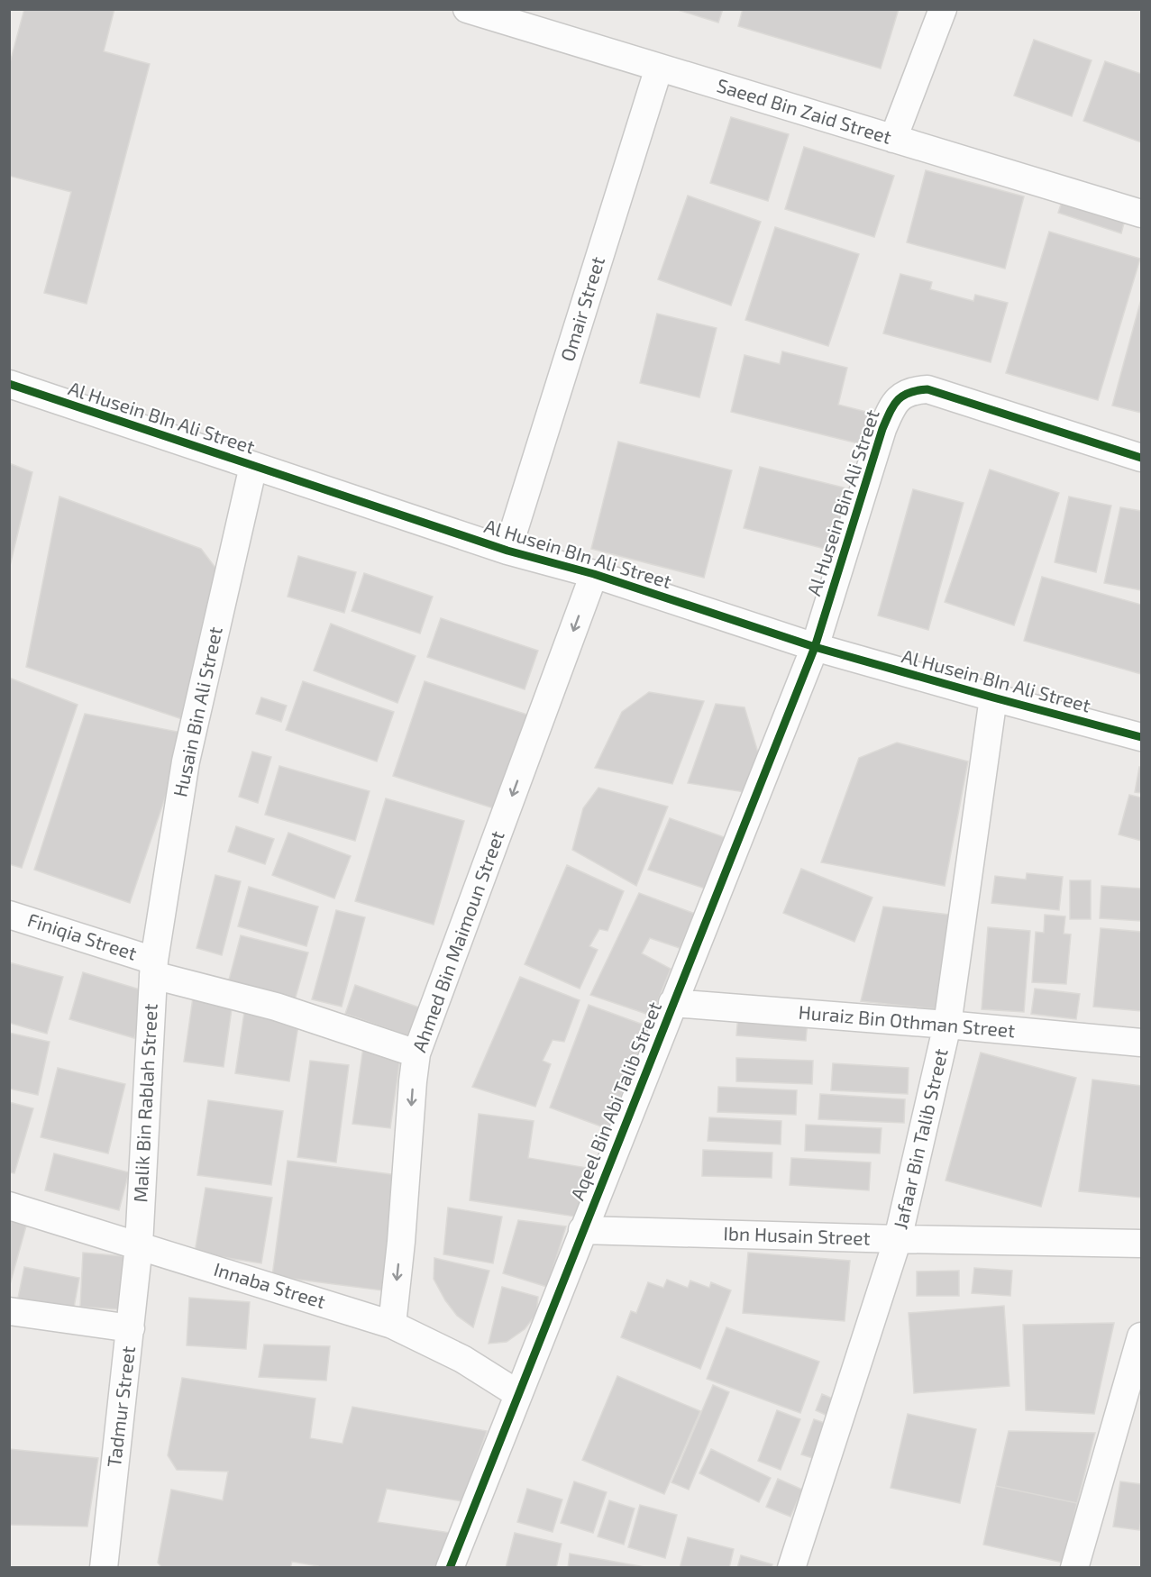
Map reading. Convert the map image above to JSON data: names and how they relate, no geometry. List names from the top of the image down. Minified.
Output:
{"streets":{"street":["Saeed Bin Zaid Street","Omair Street","Al Husein BIn Ali Street","Al Husein Bin Ali Street","Husain Bin Ali Street","Finiqia Street","Ahmed Bin Maimoun Street","Huraiz Bin Othman Street","Aqeel Bin Abi Talib Street","Malik Bin Rablah Street","Jafaar Bin Talib Street","Ibn Husain Street","Innaba Street","Tadmur Street"]},"crossings":[["Saeed Bin Zaid Street","Omair Street"],["Omair Street","Al Husein BIn Ali Street"],["Al Husein BIn Ali Street","Al Husein Bin Ali Street"],["Al Husein BIn Ali Street","Husain Bin Ali Street"],["Al Husein BIn Ali Street","Ahmed Bin Maimoun Street"],["Al Husein BIn Ali Street","Aqeel Bin Abi Talib Street"],["Al Husein BIn Ali Street","Jafaar Bin Talib Street"],["Al Husein Bin Ali Street","Aqeel Bin Abi Talib Street"],["Husain Bin Ali Street","Finiqia Street"],["Husain Bin Ali Street","Malik Bin Rablah Street"],["Finiqia Street","Ahmed Bin Maimoun Street"],["Finiqia Street","Malik Bin Rablah Street"],["Ahmed Bin Maimoun Street","Innaba Street"],["Huraiz Bin Othman Street","Aqeel Bin Abi Talib Street"],["Huraiz Bin Othman Street","Jafaar Bin Talib Street"],["Aqeel Bin Abi Talib Street","Ibn Husain Street"],["Aqeel Bin Abi Talib Street","Innaba Street"],["Malik Bin Rablah Street","Innaba Street"],["Malik Bin Rablah Street","Tadmur Street"],["Jafaar Bin Talib Street","Ibn Husain Street"],["Innaba Street","Tadmur Street"]],"one_way":["Ahmed Bin Maimoun Street"]}
